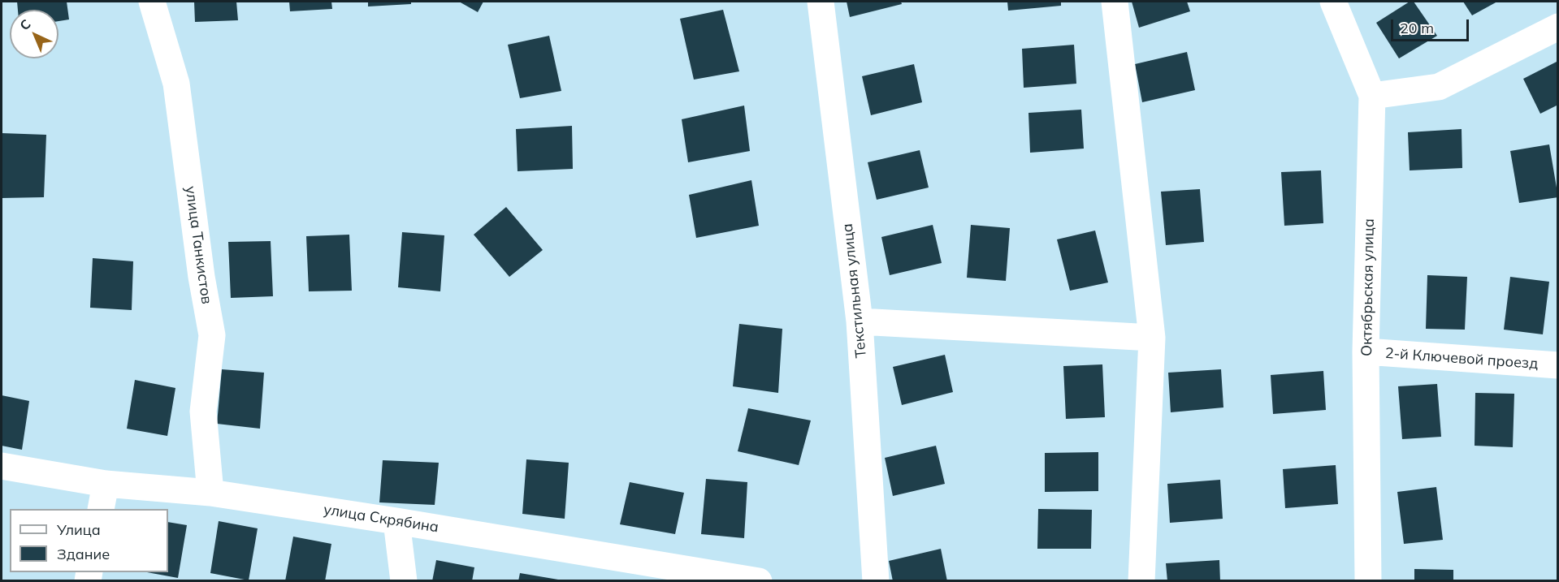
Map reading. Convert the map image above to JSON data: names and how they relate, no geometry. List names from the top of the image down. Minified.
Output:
{"streets":{"street":["улица Танкистов","Октябрьская улица","Текстильная улица","2-й Ключевой проезд","улица Скрябина"]},"crossings":[["улица Танкистов","улица Скрябина"],["Октябрьская улица","2-й Ключевой проезд"]],"legend":["Улица","Здание"],"scale_bar":"20 m","north":"top left"}
